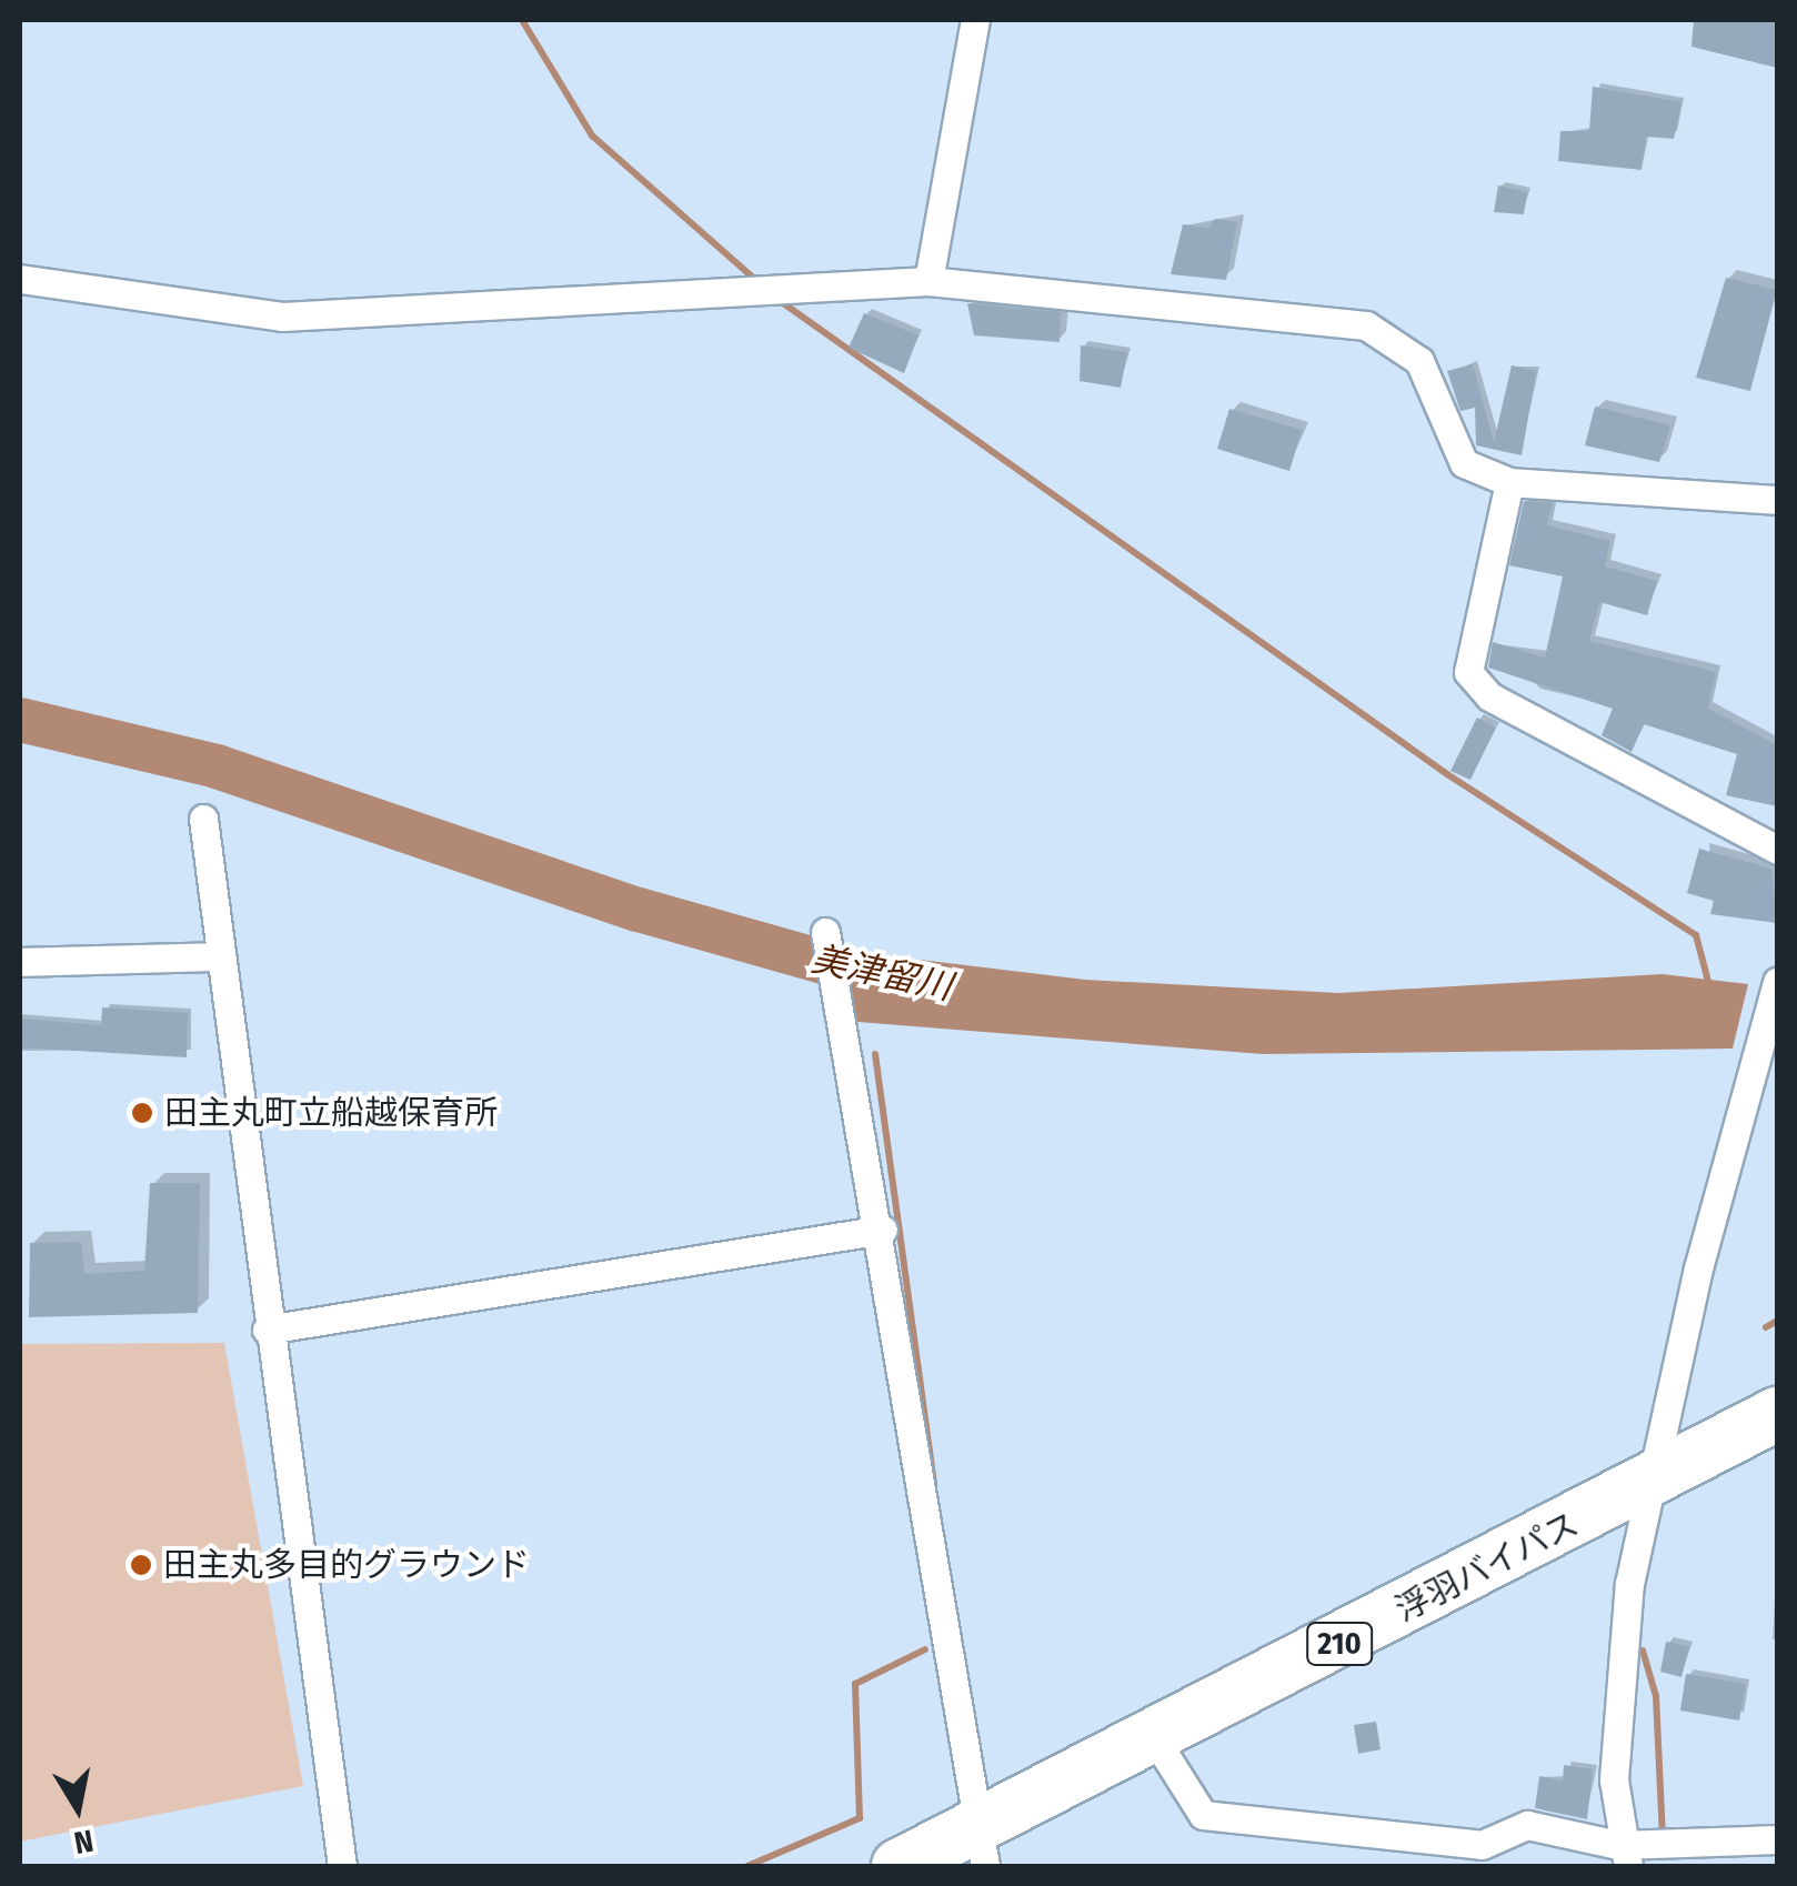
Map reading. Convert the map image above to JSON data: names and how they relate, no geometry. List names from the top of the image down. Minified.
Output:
{"streets":{"highway":["浮羽バイパス","210"]},"water":["美津留川"],"places":["田主丸町立船越保育所","田主丸多目的グラウンド"],"north":"bottom"}
